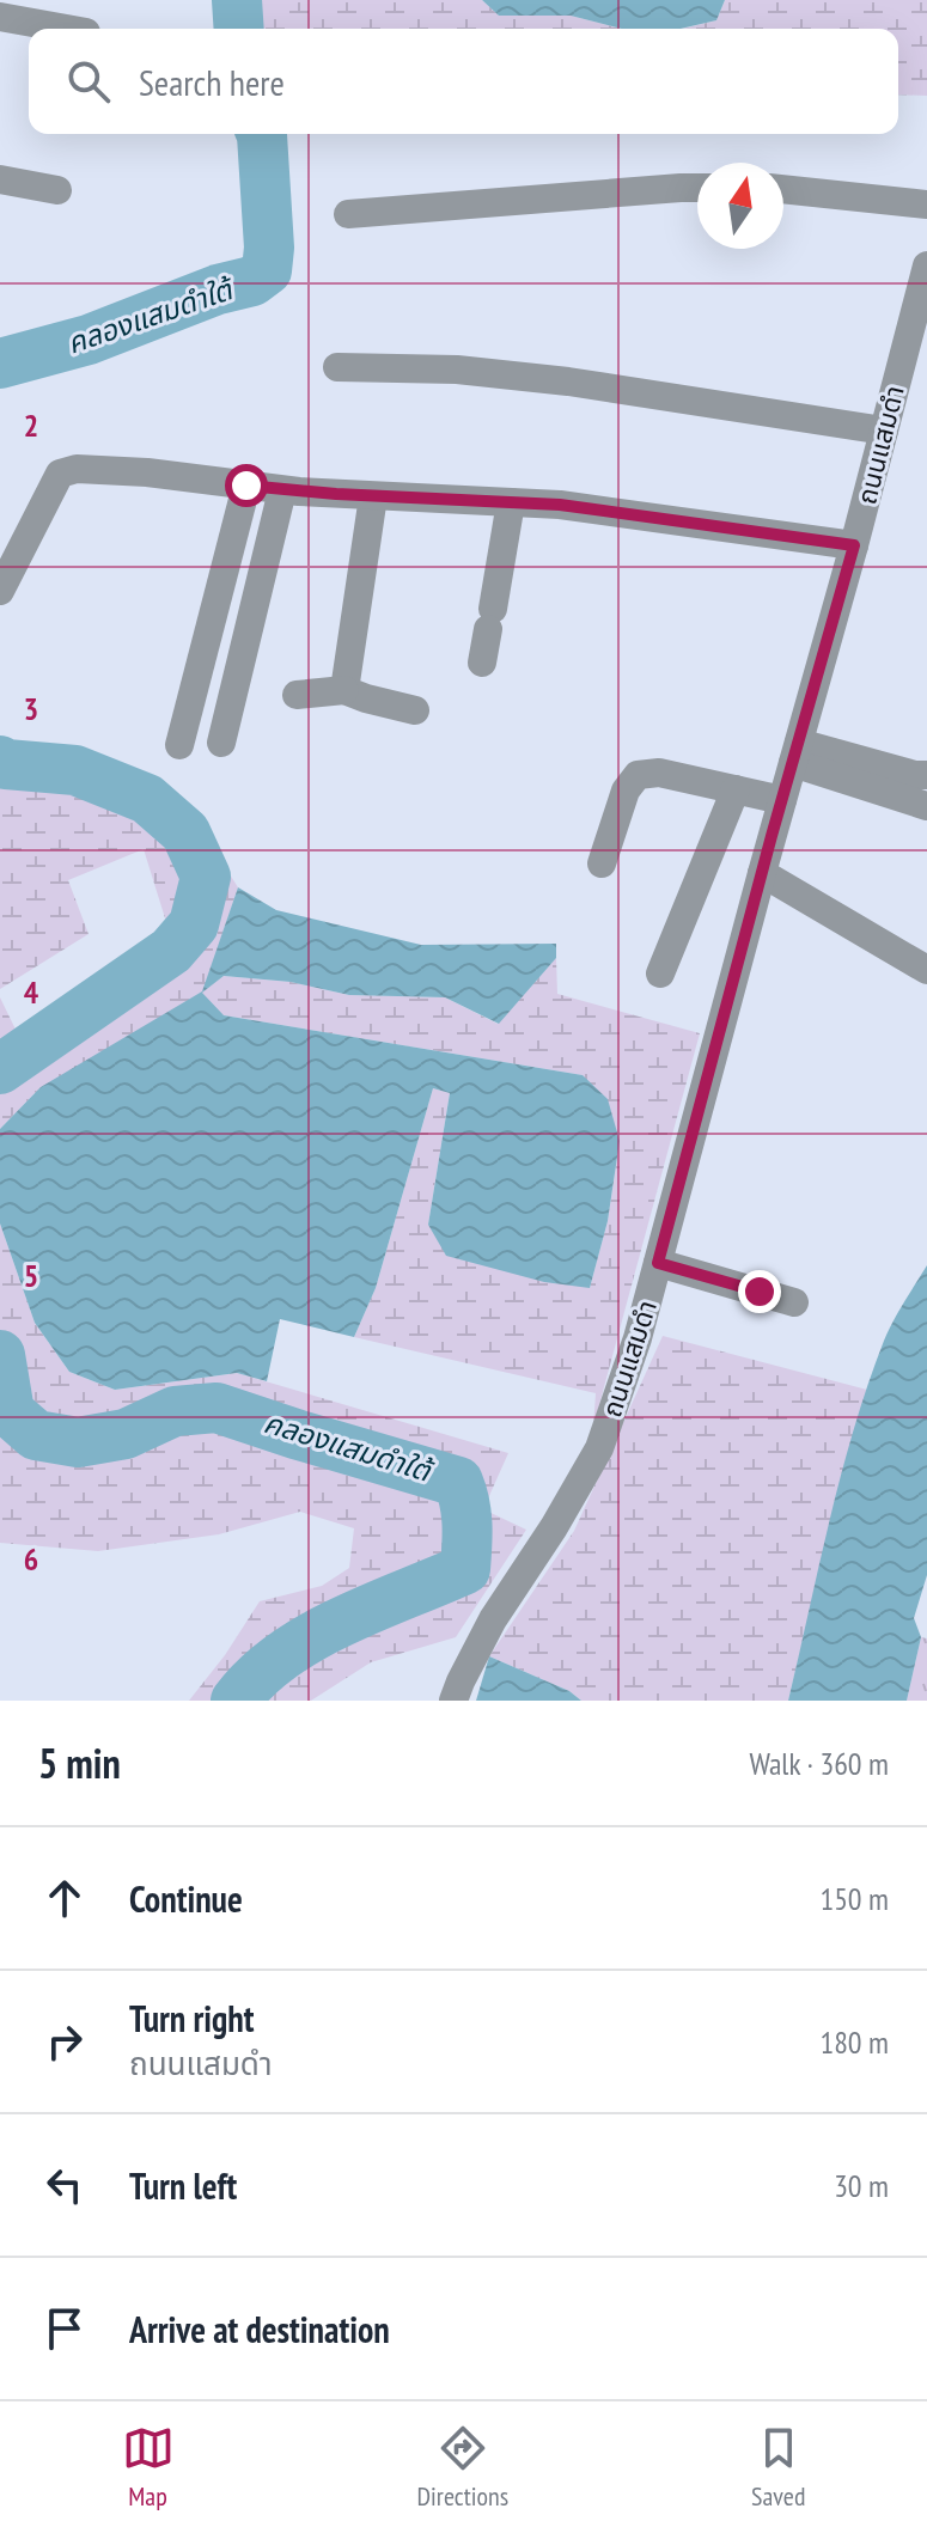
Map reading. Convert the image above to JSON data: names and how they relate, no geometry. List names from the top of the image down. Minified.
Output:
{"streets":{"street":["ถนนแสมดำ"]},"water":["คลองแสมดำใต้"],"north":"top","page":{"search":"Search here","heading":["5 min","Walk · 360 m"],"list":[["Continue","150 m"],["Turn right","ถนนแสมดำ","180 m"],["Turn left","30 m"],"Arrive at destination"],"nav":["Map","Directions","Saved"]},"grid":{"rows":["2","3","4","5","6"]}}
